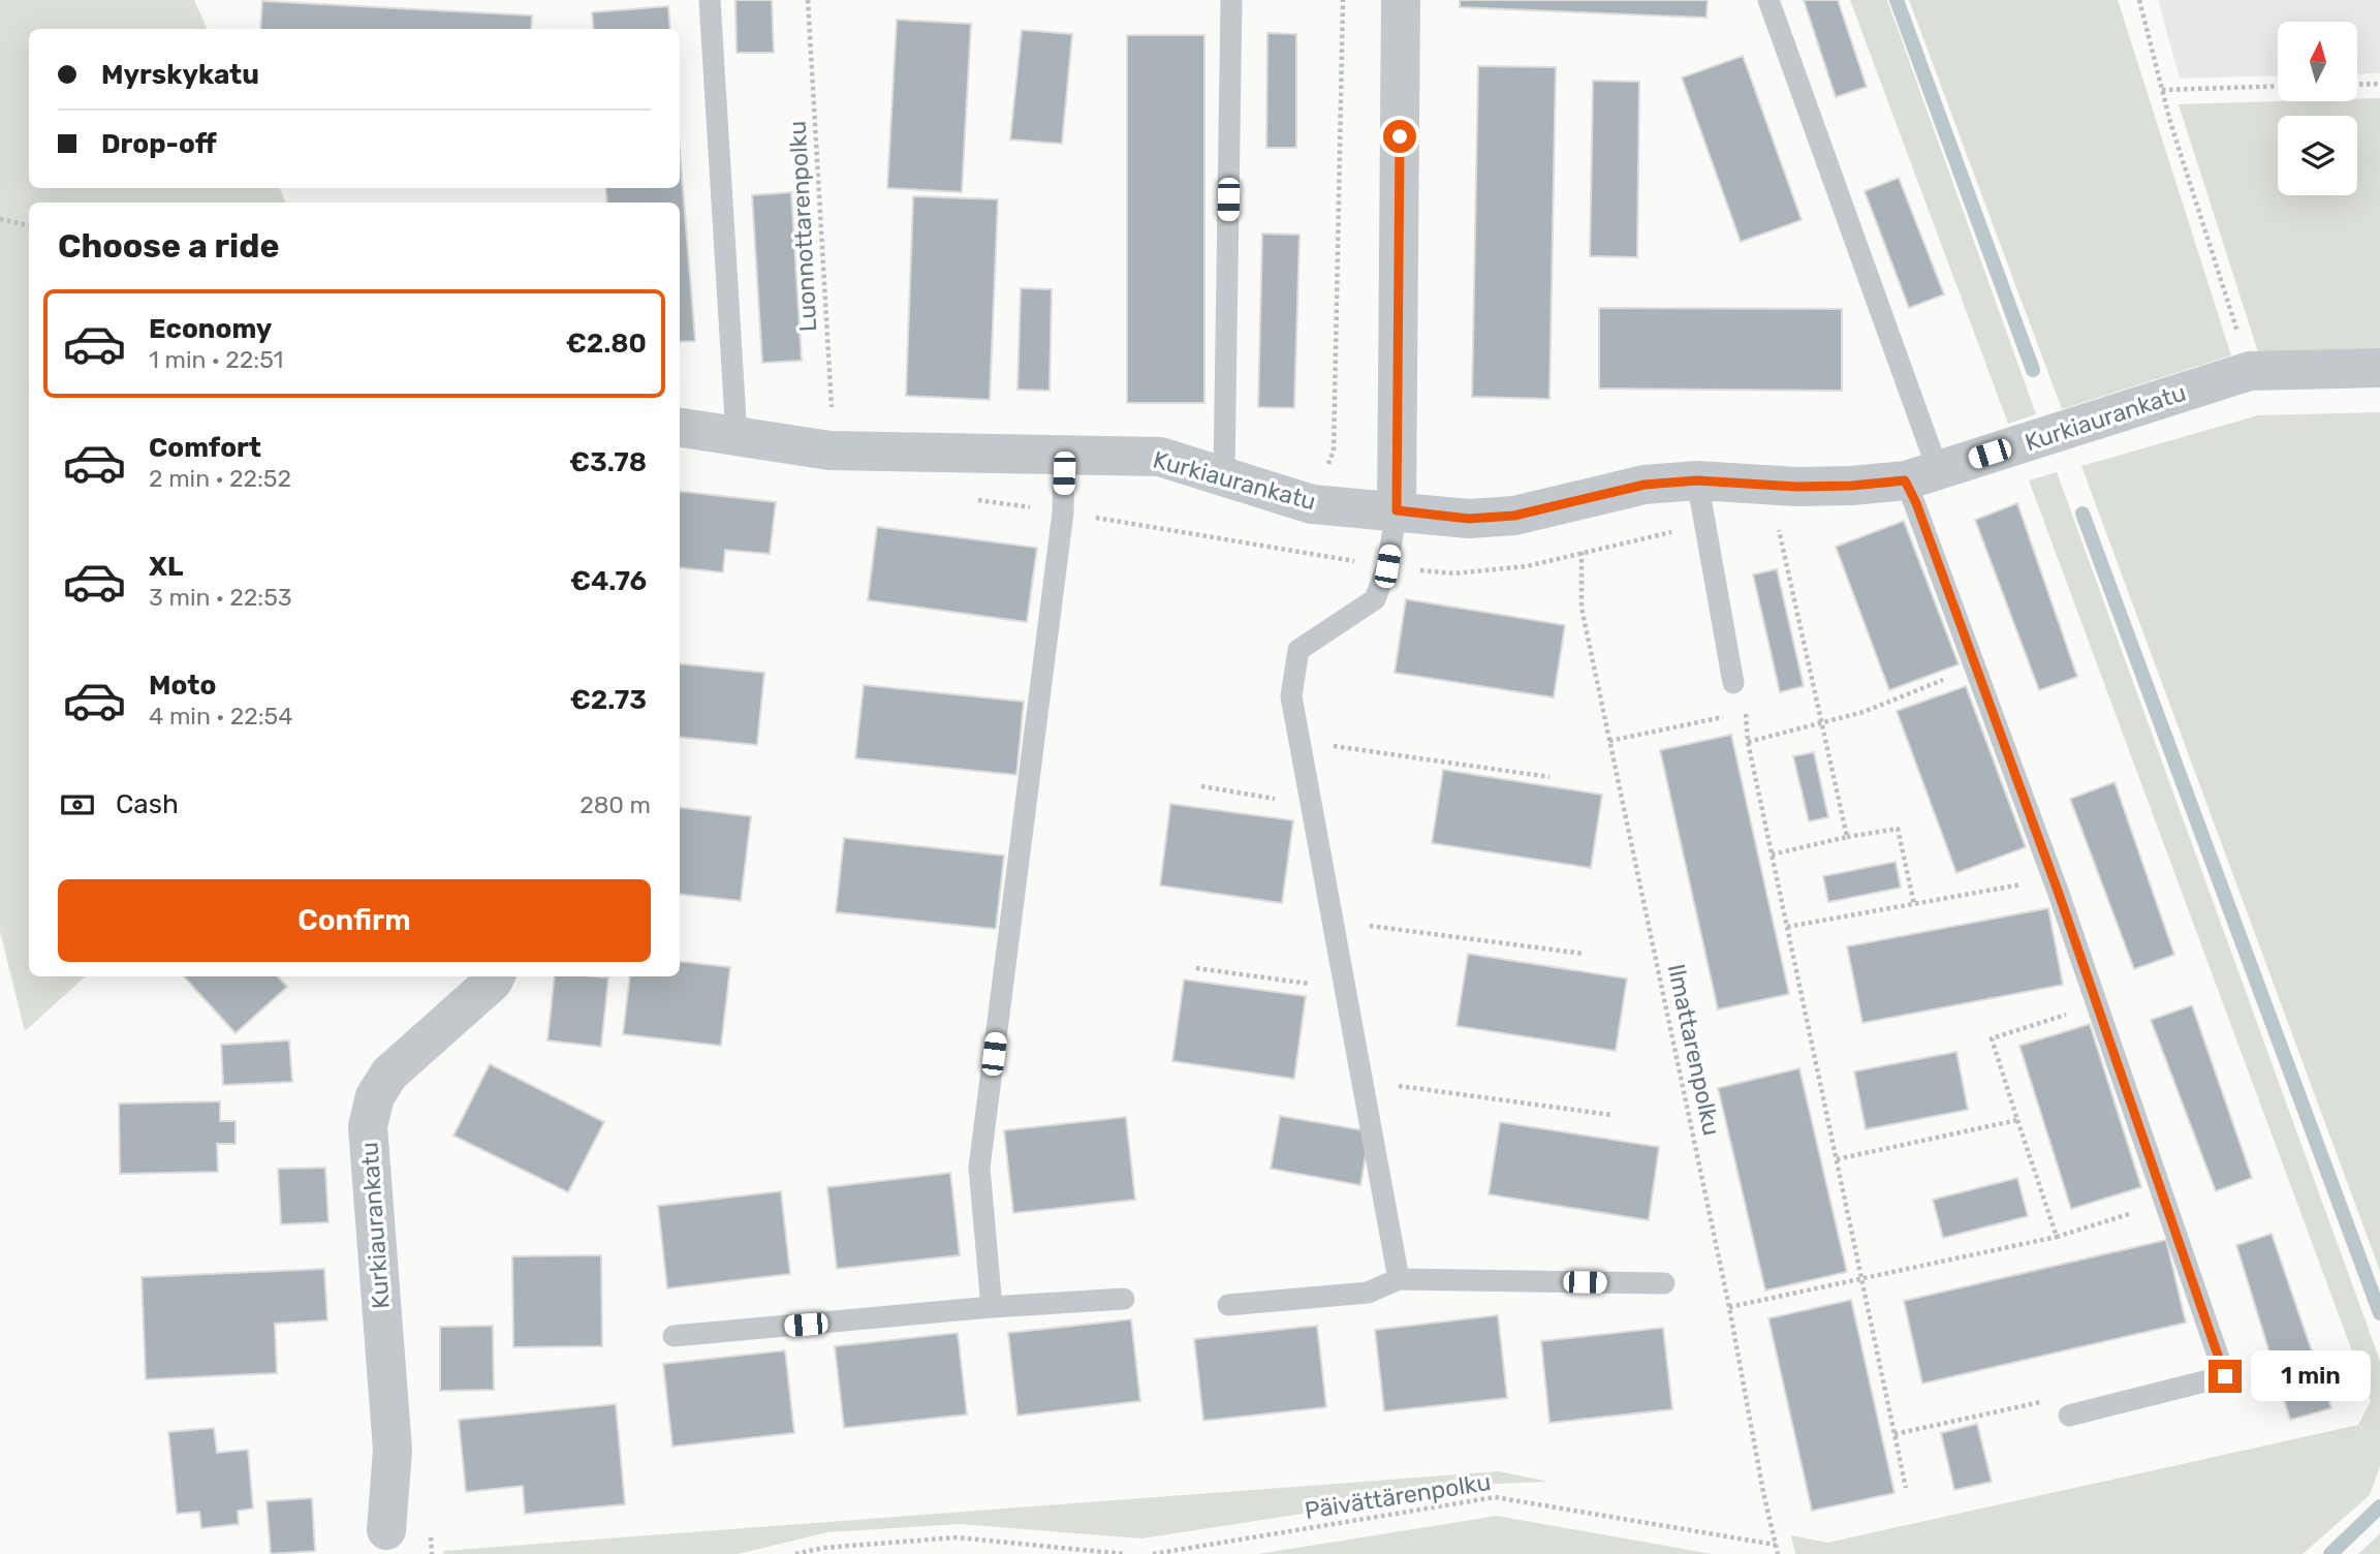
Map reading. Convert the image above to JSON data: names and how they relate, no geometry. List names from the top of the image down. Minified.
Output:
{"streets":{"street":["Kurkiaurankatu"],"path":["Luonnottarenpolku","Ilmattarenpolku","Päivättärenpolku"]},"crossings":[["Luonnottarenpolku","Kurkiaurankatu"],["Ilmattarenpolku","Päivättärenpolku"]],"north":"top","page":{"banner":["Myrskykatu","Drop-off"],"heading":"Choose a ride","list":[{"name":"Economy","note":"1 min · 22:51","value":"€2.80"},{"name":"Comfort","note":"2 min · 22:52","value":"€3.78"},{"name":"XL","note":"3 min · 22:53","value":"€4.76"},{"name":"Moto","note":"4 min · 22:54","value":"€2.73"}],"pay":["Cash","280 m"],"buttons":"Confirm","bubble":"1 min"}}
